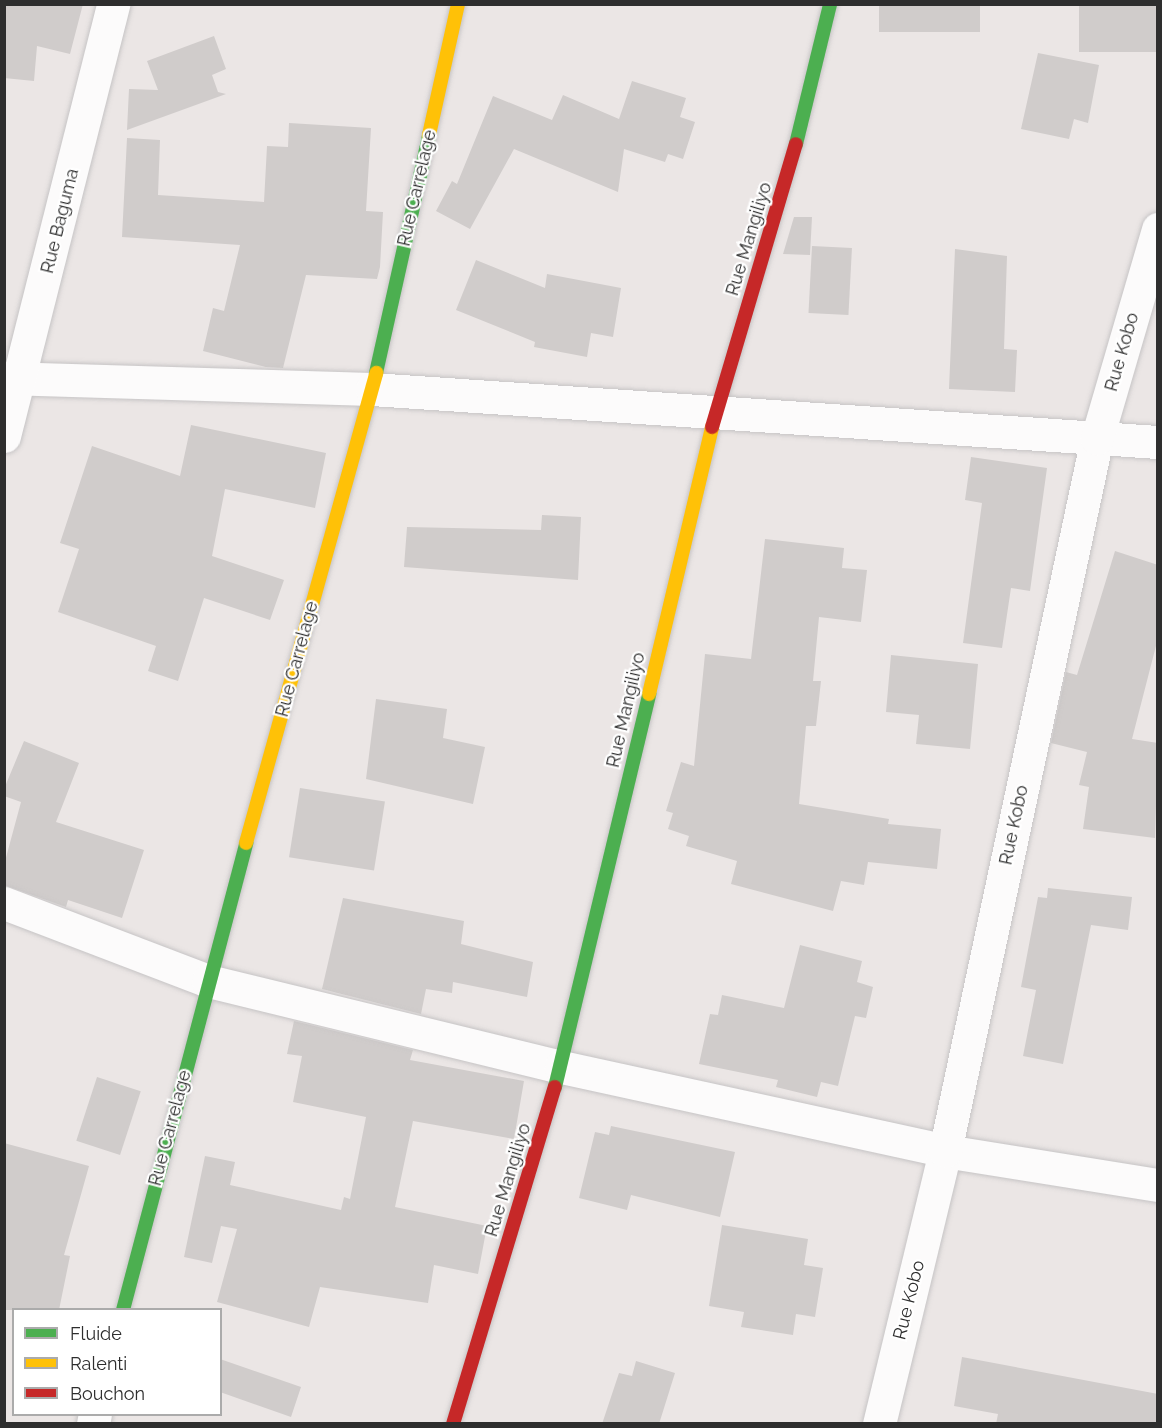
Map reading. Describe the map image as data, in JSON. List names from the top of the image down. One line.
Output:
{"streets":{"street":["Rue Carrelage","Rue Baguma","Rue Mangiliyo","Rue Kobo"]},"legend":["Fluide","Ralenti","Bouchon"]}
